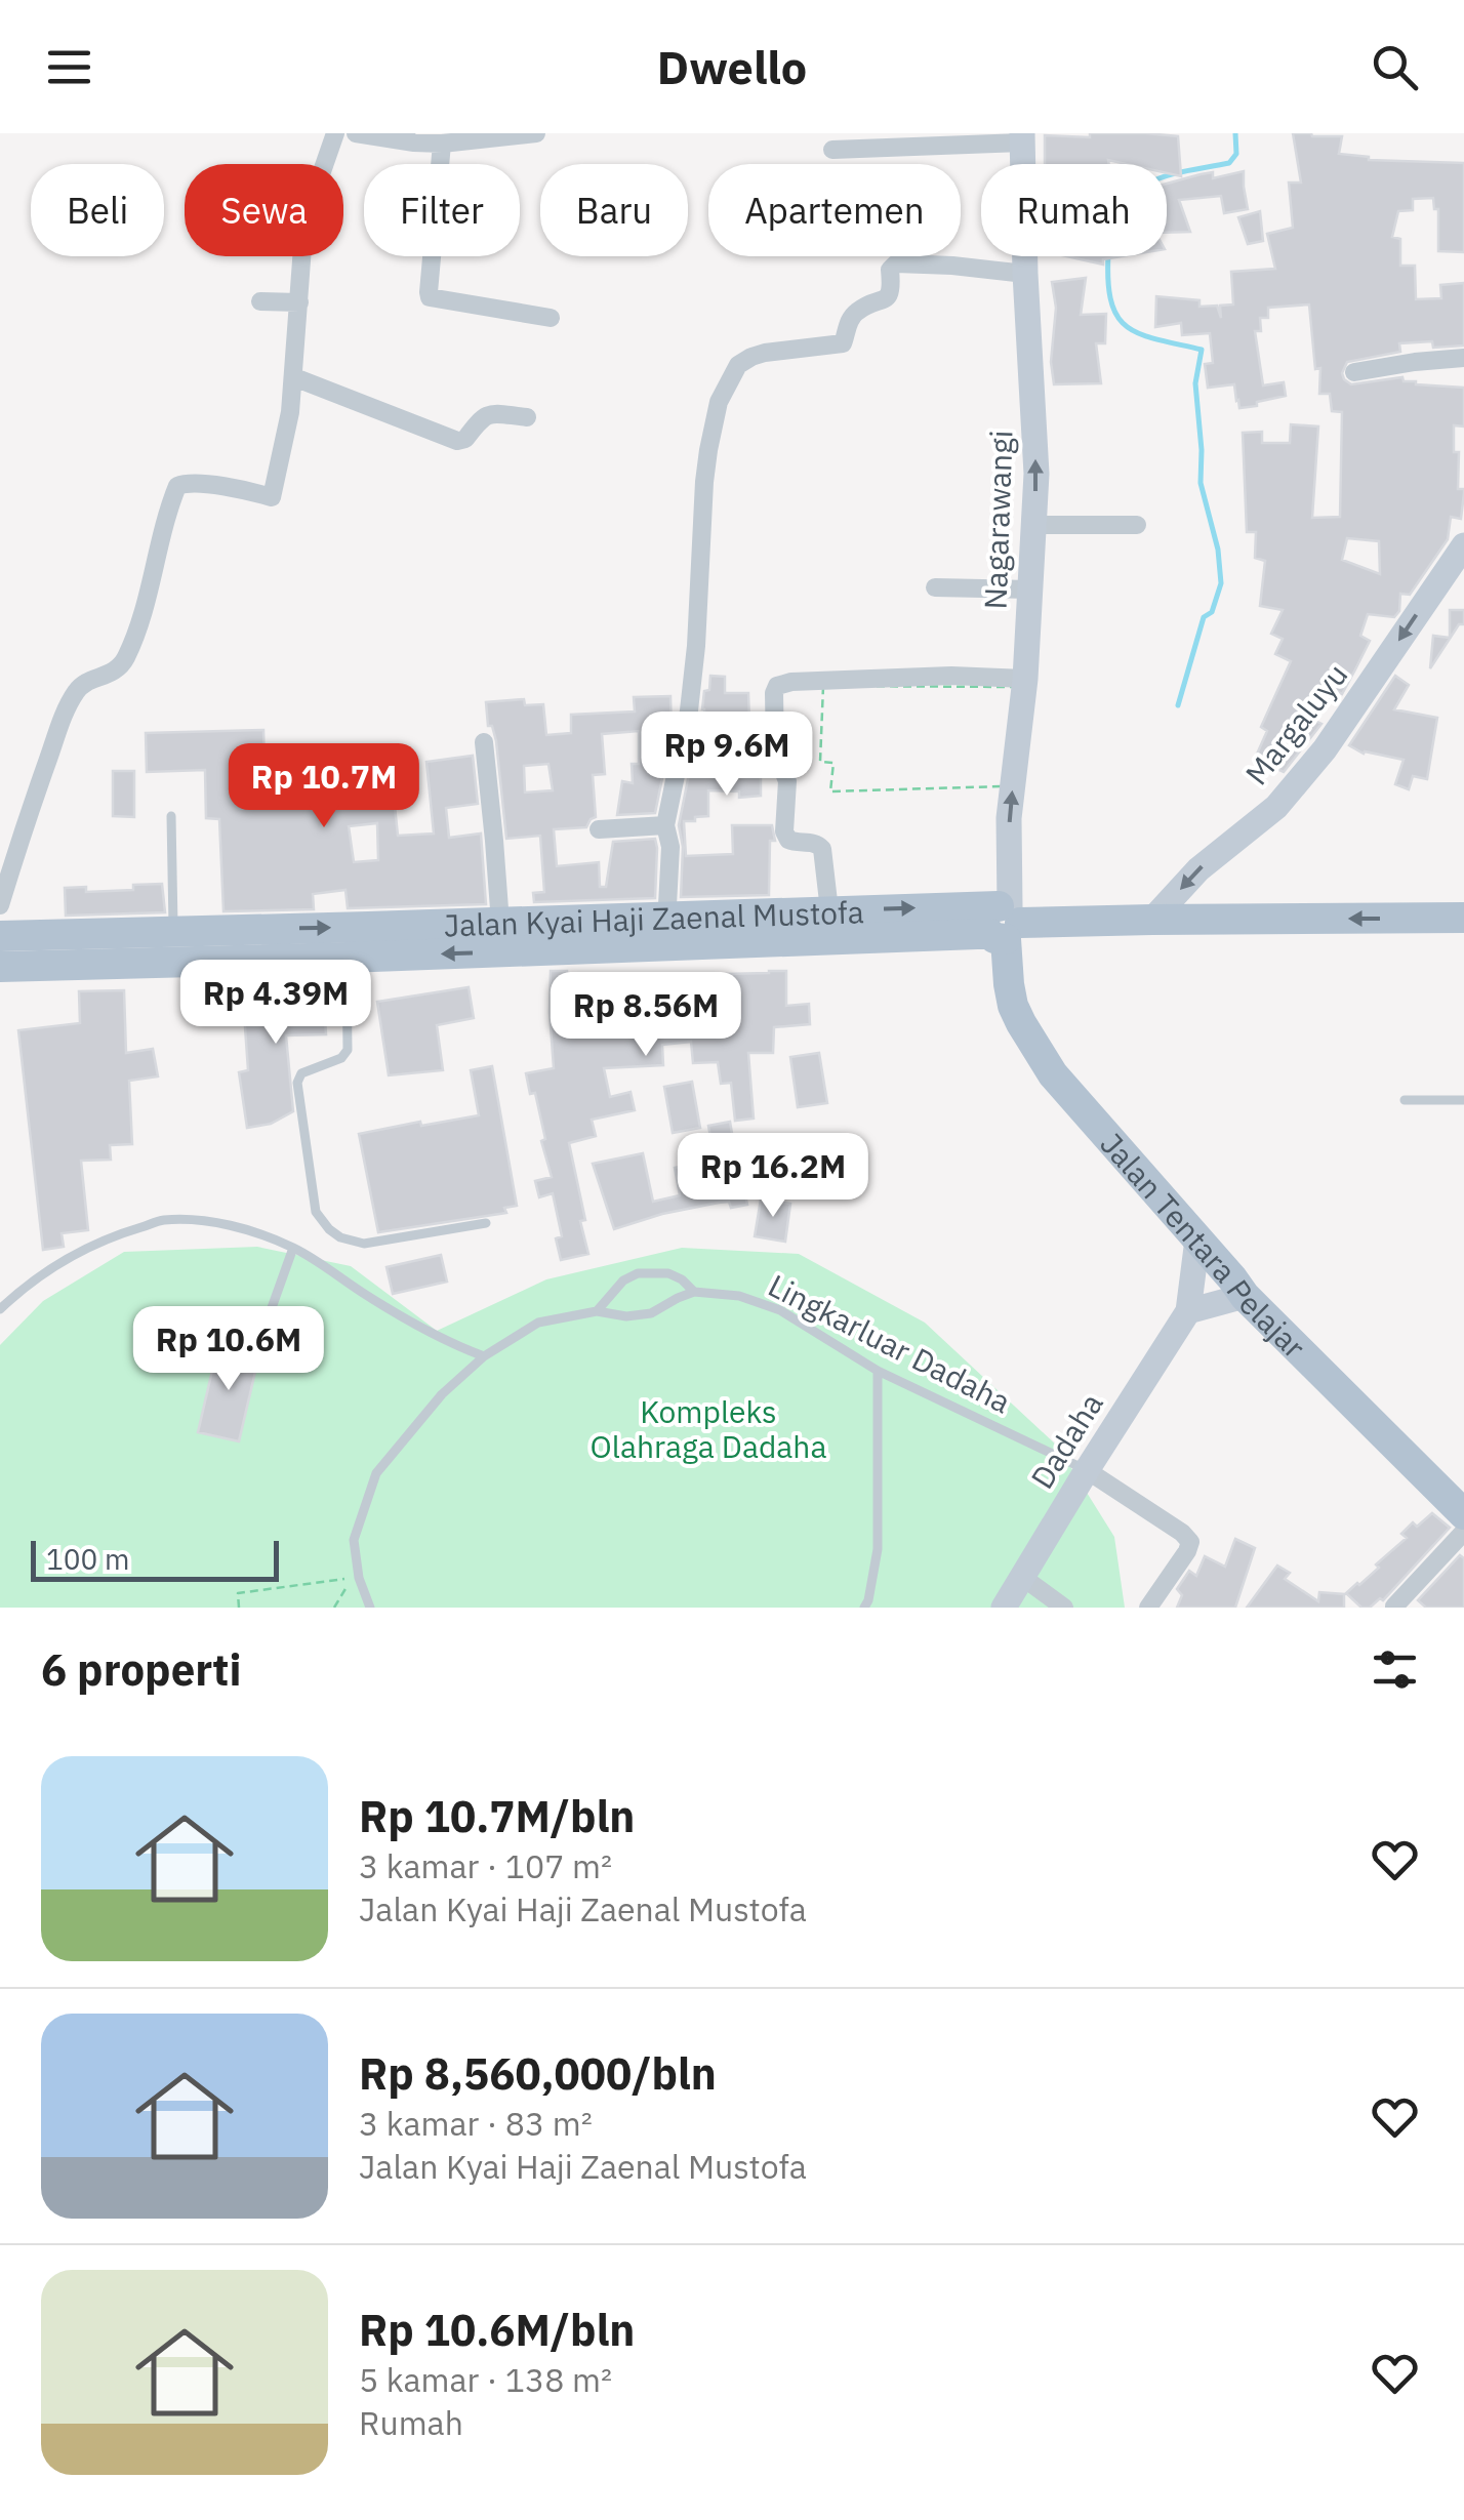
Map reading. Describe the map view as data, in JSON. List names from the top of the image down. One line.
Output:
{"streets":{"main road":["Jalan Kyai Haji Zaenal Mustofa","Jalan Tentara Pelajar"],"street":["Nagarawangi","Margaluyu","Dadaha"],"lane":["Lingkarluar Dadaha"]},"crossings":[["Nagarawangi","Jalan Kyai Haji Zaenal Mustofa"],["Nagarawangi","Jalan Tentara Pelajar"],["Margaluyu","Jalan Kyai Haji Zaenal Mustofa"],["Jalan Kyai Haji Zaenal Mustofa","Jalan Tentara Pelajar"],["Jalan Tentara Pelajar","Dadaha"],["Lingkarluar Dadaha","Dadaha"]],"one_way":["Nagarawangi","Margaluyu"],"parks":["Kompleks Olahraga Dadaha"],"scale_bar":"100 m","page":{"header":"Dwello","chip":["Beli","Sewa","Filter","Baru","Apartemen","Rumah"],"price":["Rp 9.6M","Rp 10.7M","Rp 4.39M","Rp 8.56M","Rp 16.2M","Rp 10.6M"],"scale":"100 m","heading":"6 properti","list":[{"name":"Rp 10.7M/bln","note":"3 kamar · 107 m² · Jalan Kyai Haji Zaenal Mustofa"},{"name":"Rp 8,560,000/bln","note":"3 kamar · 83 m² · Jalan Kyai Haji Zaenal Mustofa"},{"name":"Rp 10.6M/bln","note":"5 kamar · 138 m² · Rumah"}]}}
